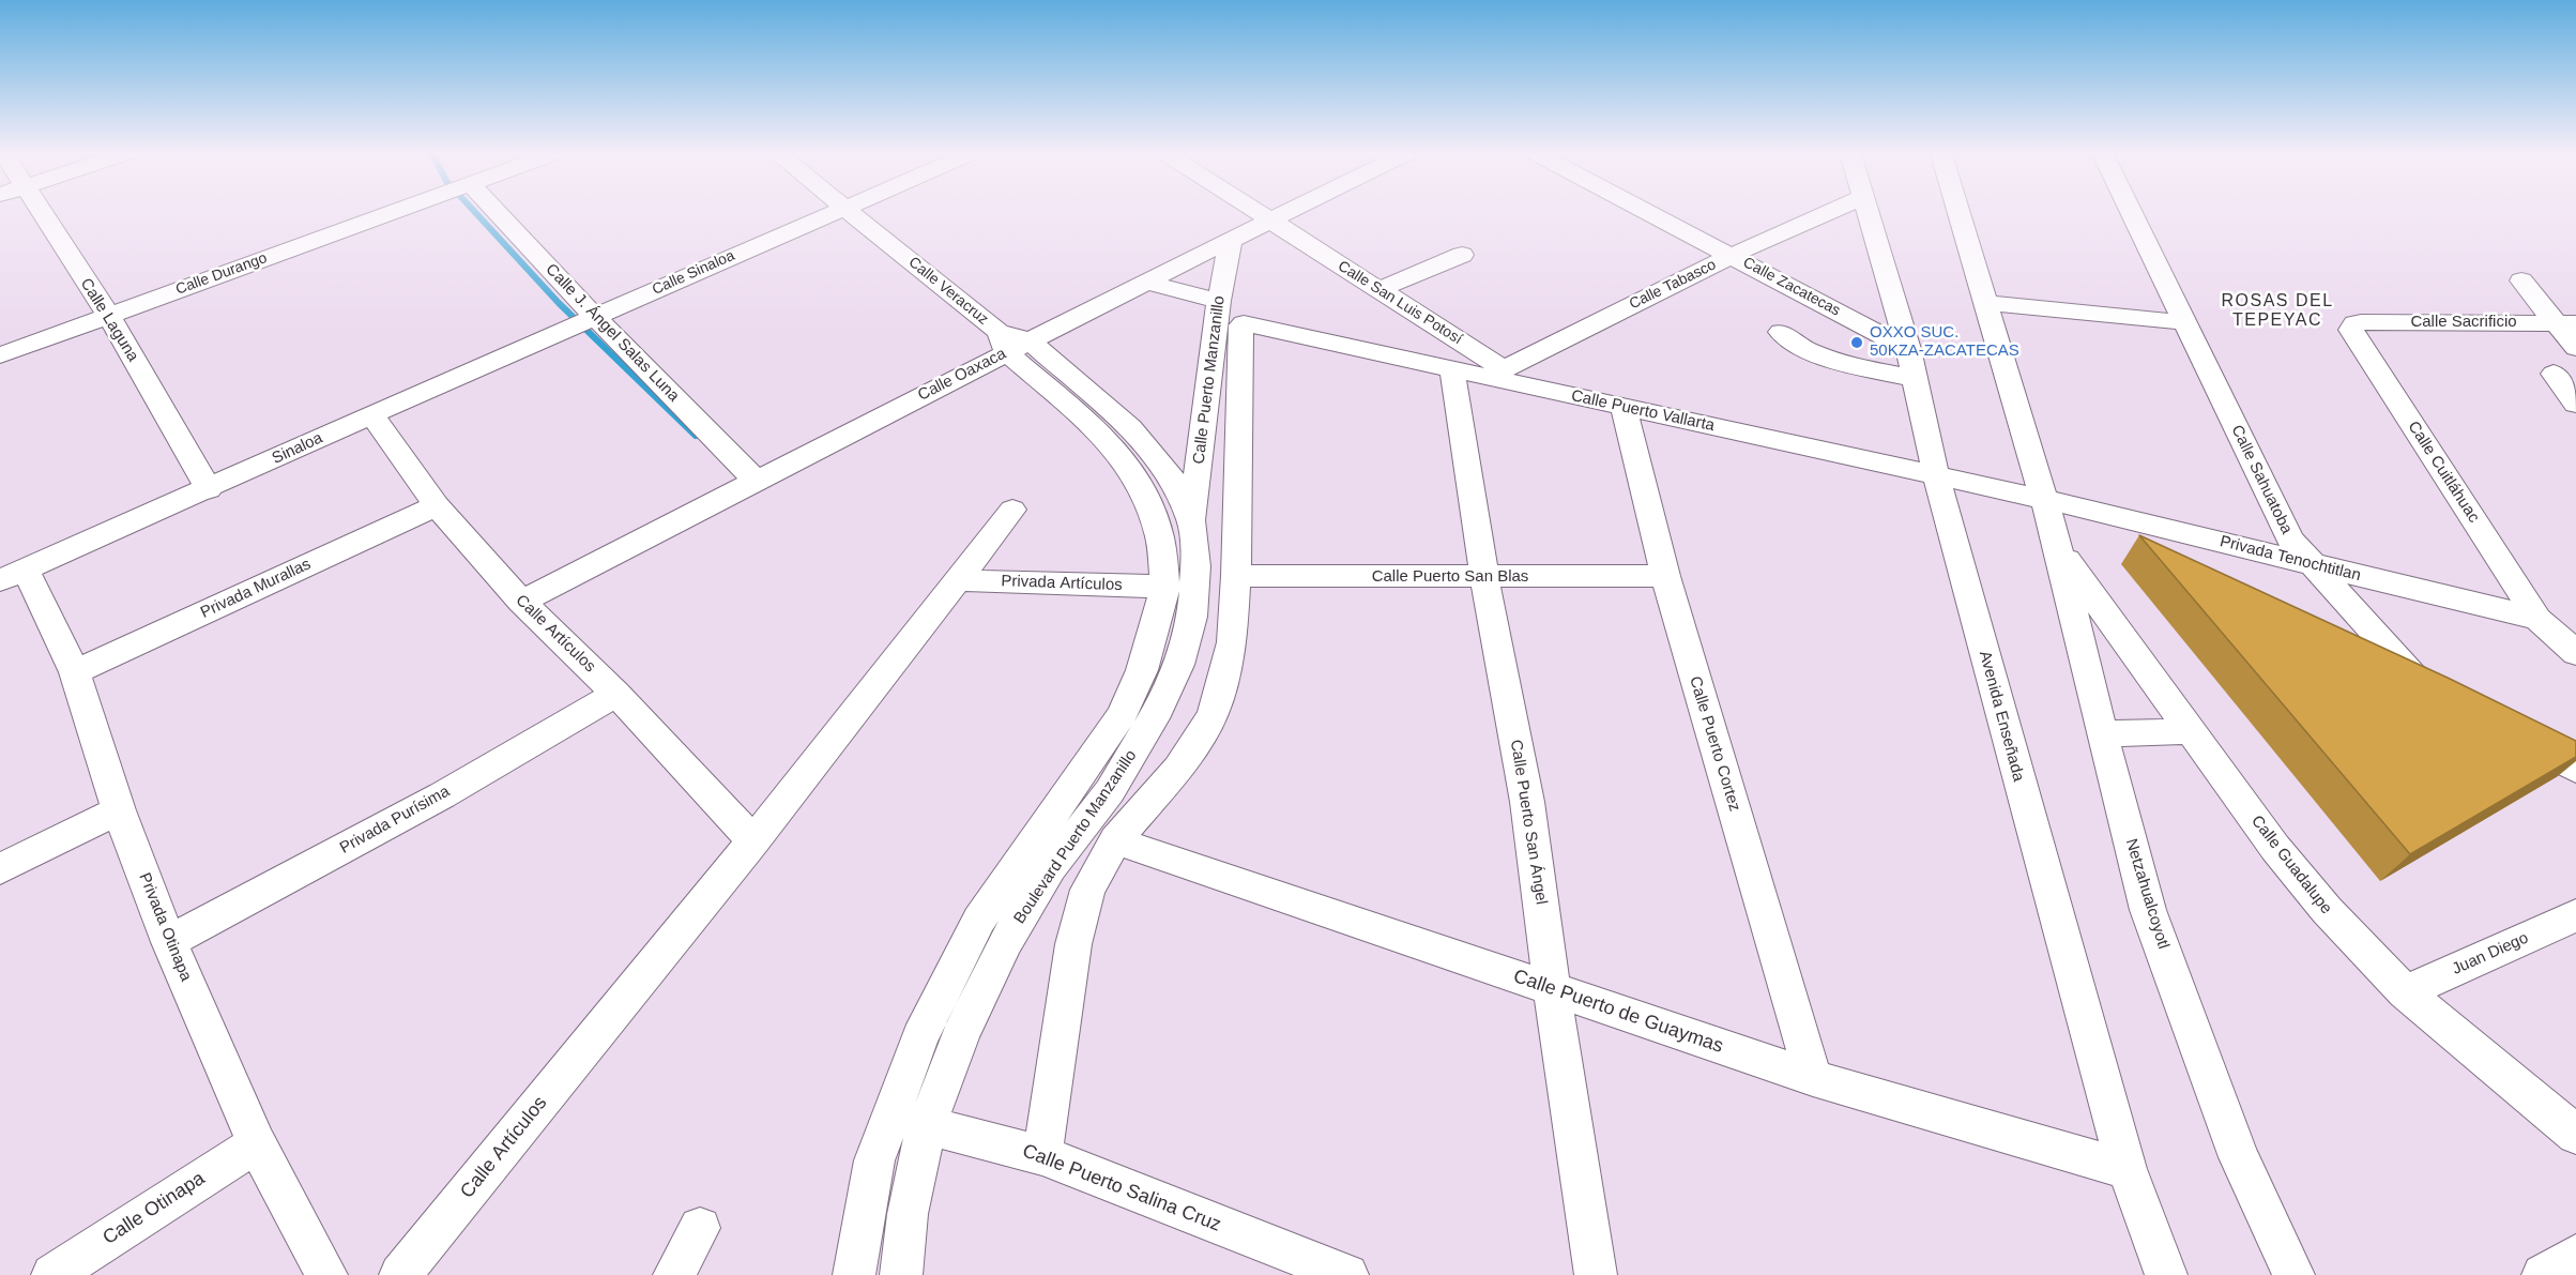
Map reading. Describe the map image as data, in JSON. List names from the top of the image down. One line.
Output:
{"streets":{"street":["Calle Sinaloa","Calle Durango","Calle Tabasco","Calle Zacatecas","Calle Veracruz","Calle San Luis Potosí","Calle Laguna","Calle Sacrificio","Calle J. Ángel Salas Luna","Calle Oaxaca","Calle Puerto Manzanillo","Calle Puerto Vallarta","Sinaloa","Calle Cuitláhuac","Calle Sahuatoba","Privada Tenochtitlan","Calle Puerto San Blas","Privada Artículos","Privada Murallas","Calle Artículos","Avenida Enseñada","Calle Puerto Cortez","Privada Purísima","Calle Puerto San Ángel","Boulevard Puerto Manzanillo","Calle Guadalupe","Netzahualcoyotl","Privada Otinapa","Juan Diego","Calle Puerto de Guaymas","Calle Puerto Salina Cruz","Calle Otinapa"]},"crossings":[["Calle Sinaloa","Calle J. Ángel Salas Luna"],["Calle Sinaloa","Sinaloa"],["Calle Durango","Calle Laguna"],["Calle Tabasco","Calle Zacatecas"],["Calle Tabasco","Calle San Luis Potosí"],["Calle Tabasco","Calle Puerto Vallarta"],["Calle Zacatecas","Avenida Enseñada"],["Calle Veracruz","Calle Oaxaca"],["Calle Veracruz","Boulevard Puerto Manzanillo"],["Calle San Luis Potosí","Calle Oaxaca"],["Calle San Luis Potosí","Calle Puerto Vallarta"],["Calle Laguna","Sinaloa"],["Calle Sacrificio","Calle Cuitláhuac"],["Calle J. Ángel Salas Luna","Calle Oaxaca"],["Calle J. Ángel Salas Luna","Sinaloa"],["Calle Oaxaca","Calle Puerto Manzanillo"],["Calle Oaxaca","Calle Artículos"],["Calle Oaxaca","Boulevard Puerto Manzanillo"],["Calle Puerto Manzanillo","Boulevard Puerto Manzanillo"],["Calle Puerto Vallarta","Privada Tenochtitlan"],["Calle Puerto Vallarta","Calle Puerto San Blas"],["Calle Puerto Vallarta","Avenida Enseñada"],["Calle Puerto Vallarta","Calle Puerto Cortez"],["Calle Puerto Vallarta","Calle Puerto San Ángel"],["Calle Puerto Vallarta","Netzahualcoyotl"],["Sinaloa","Calle Artículos"],["Sinaloa","Privada Otinapa"],["Calle Cuitláhuac","Privada Tenochtitlan"],["Calle Sahuatoba","Privada Tenochtitlan"],["Privada Tenochtitlan","Netzahualcoyotl"],["Calle Puerto San Blas","Calle Puerto Cortez"],["Calle Puerto San Blas","Calle Puerto San Ángel"],["Privada Artículos","Calle Artículos"],["Privada Artículos","Boulevard Puerto Manzanillo"],["Privada Murallas","Calle Artículos"],["Privada Murallas","Privada Otinapa"],["Calle Artículos","Privada Purísima"],["Avenida Enseñada","Calle Puerto de Guaymas"],["Calle Puerto Cortez","Calle Puerto de Guaymas"],["Privada Purísima","Privada Otinapa"],["Calle Puerto San Ángel","Calle Puerto de Guaymas"],["Boulevard Puerto Manzanillo","Calle Puerto Salina Cruz"],["Calle Guadalupe","Netzahualcoyotl"],["Calle Guadalupe","Juan Diego"],["Privada Otinapa","Calle Otinapa"]],"districts":["ROSAS DEL TEPEYAC"],"places":["OXXO SUC. 50KZA-ZACATECAS"]}
